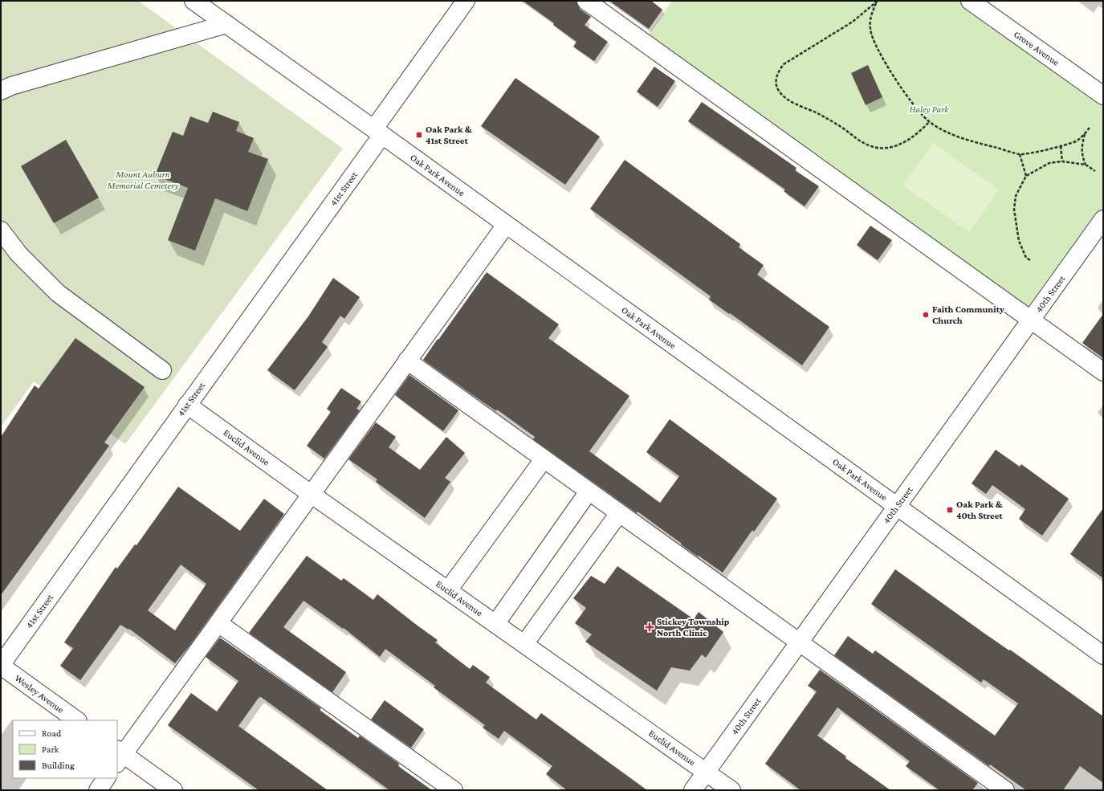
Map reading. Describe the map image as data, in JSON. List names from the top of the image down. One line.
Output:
{"streets":{"street":["Grove Avenue","Oak Park Avenue","41st Street","40th Street","Euclid Avenue","Wesley Avenue"]},"crossings":[["Oak Park Avenue","41st Street"],["Oak Park Avenue","40th Street"],["41st Street","Euclid Avenue"],["41st Street","Wesley Avenue"],["40th Street","Euclid Avenue"]],"parks":["Haley Park","Mount Auburn Memorial Cemetery"],"places":{"transit":["Oak Park & 41st Street","Oak Park & 40th Street"],"other":["Faith Community Church"],"health":["Stickey Township North Clinic"]},"legend":["Road","Park","Building"]}
